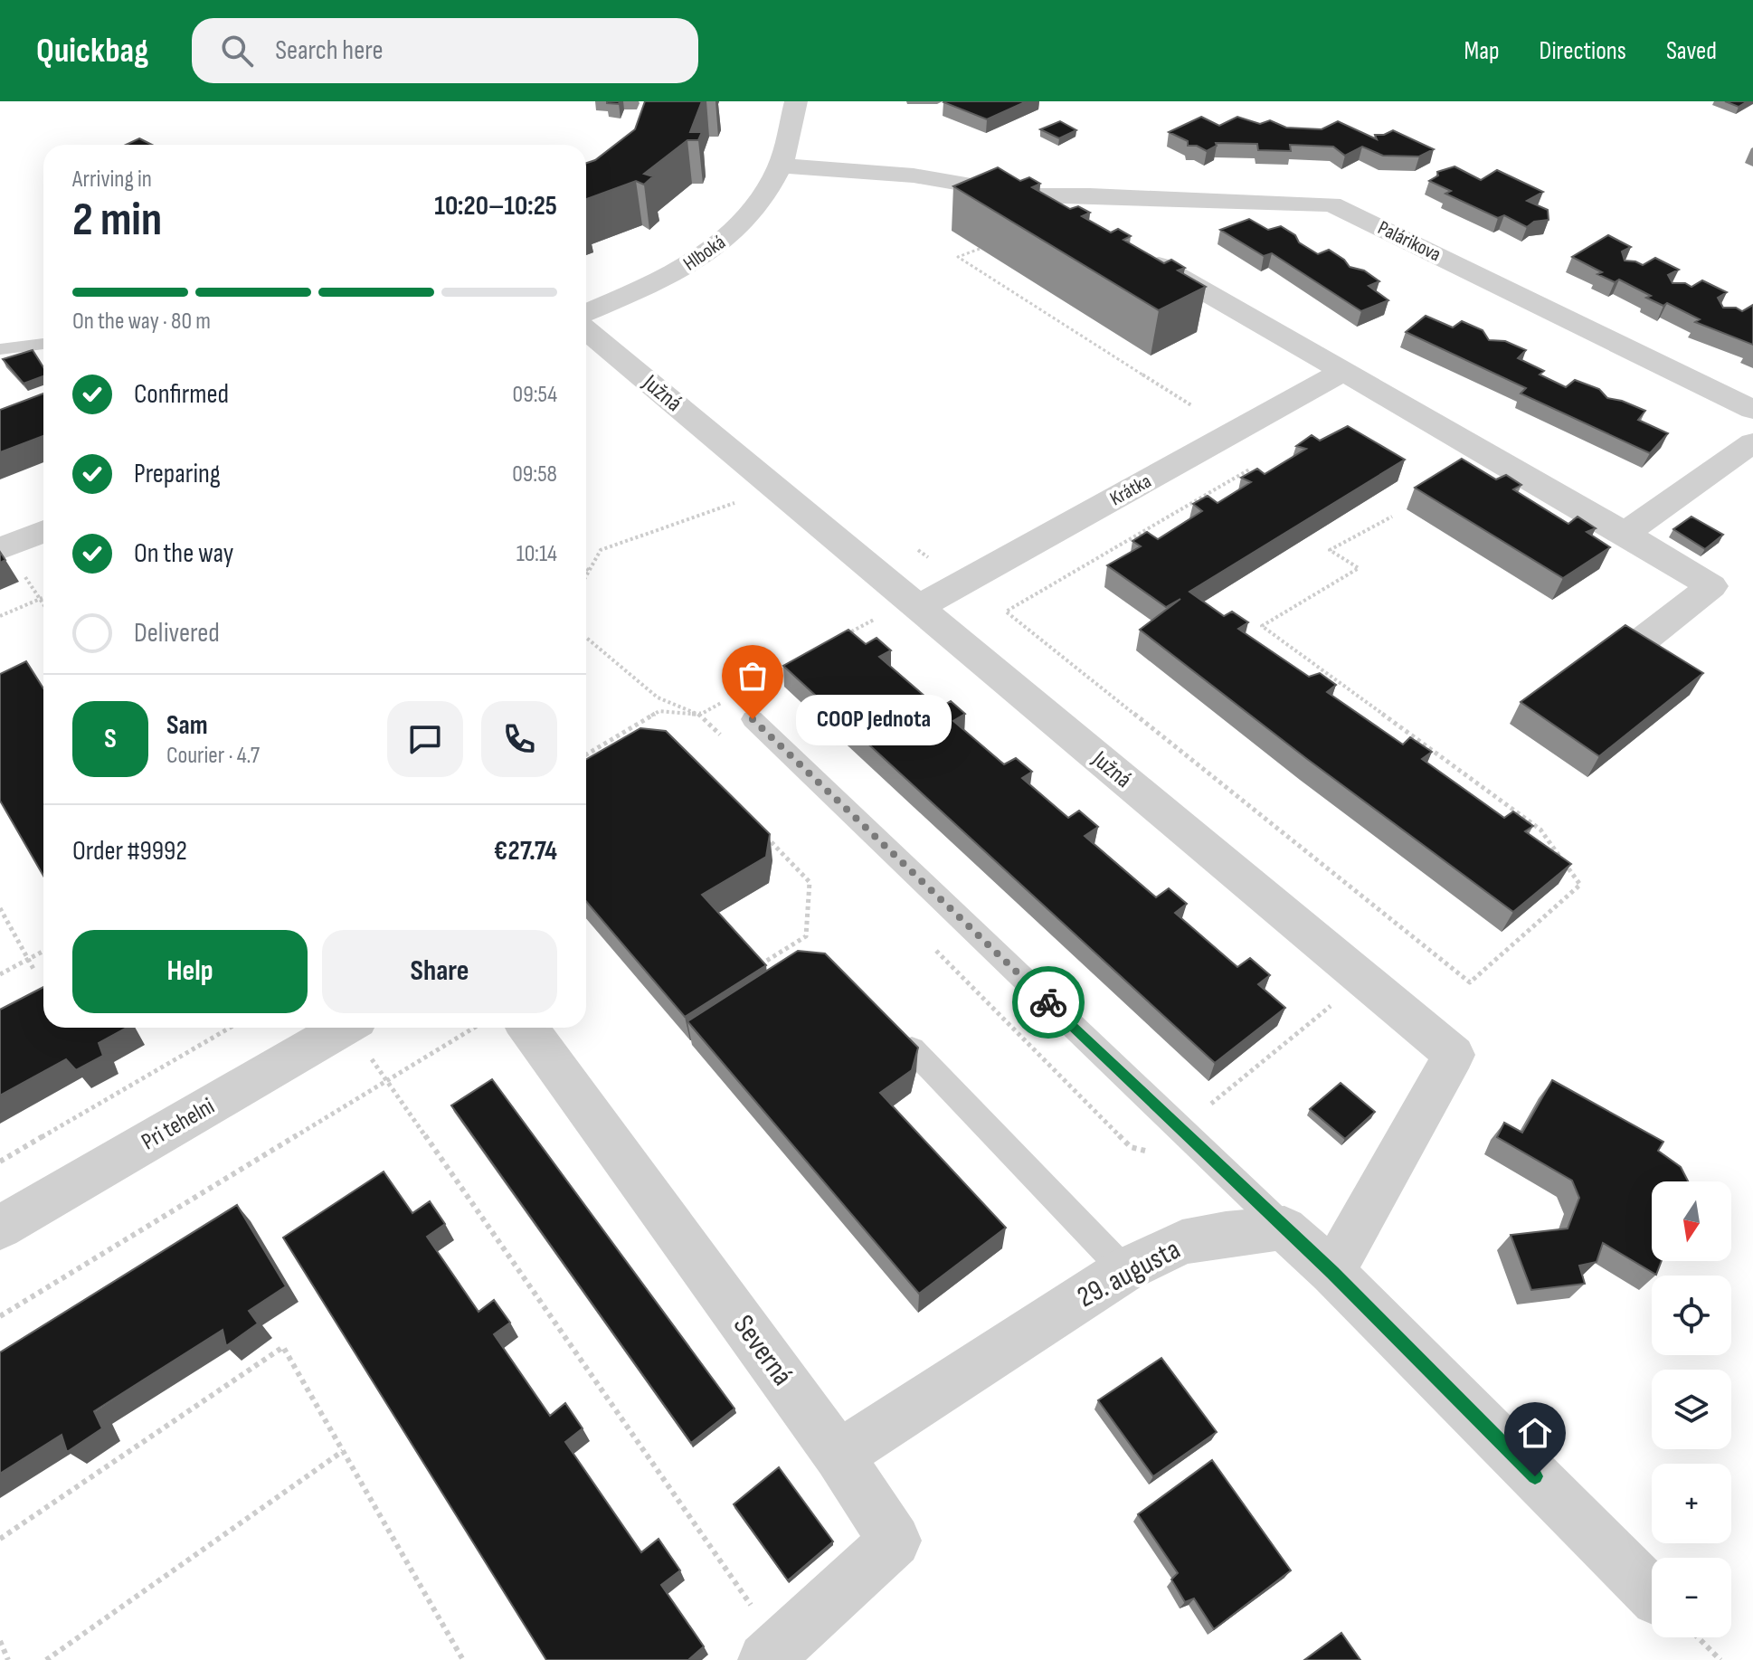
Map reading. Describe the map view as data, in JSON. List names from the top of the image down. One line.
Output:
{"streets":{"street":["Palárikova","Hlboká","Južná","Krátka","Pri tehelni","29. augusta","Severná"]},"crossings":[["Palárikova","Hlboká"],["Južná","Krátka"],["29. augusta","Severná"]],"places":["COOP Jednota"],"north":"bottom","page":{"header":"Quickbag","search":"Search here","nav":["Map","Directions","Saved"],"heading":["2 min","Arriving in","10:20–10:25"],"panel":["Sam","Courier · 4.7","Order #9992","€27.74"],"bar":"On the way · 80 m","list":[["Confirmed","09:54"],["Preparing","09:58"],["On the way","10:14"],"Delivered"],"bubble":"COOP Jednota","round":"S","buttons":["Help","Share"],"map_buttons":["+","−"]}}
